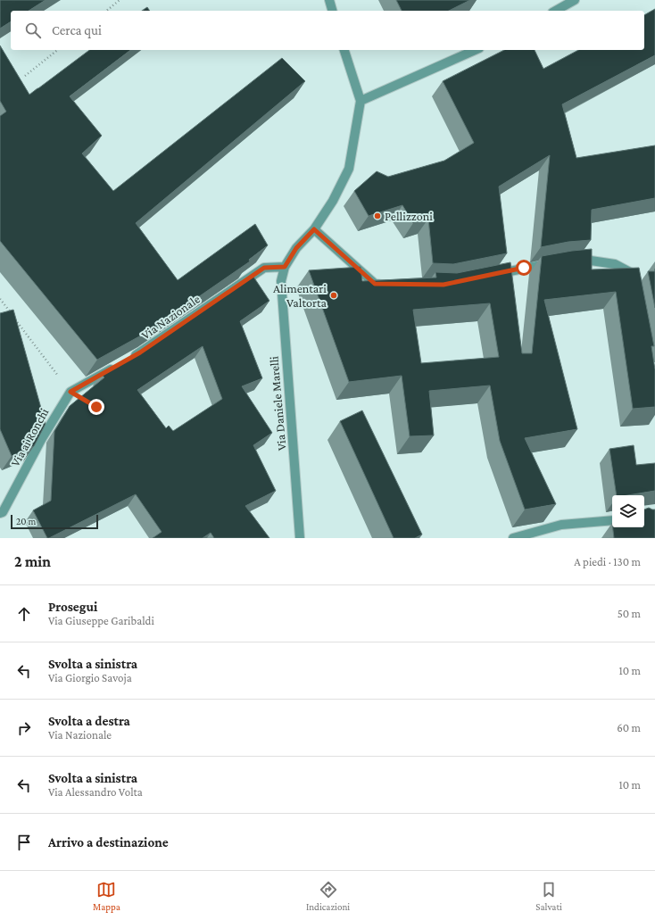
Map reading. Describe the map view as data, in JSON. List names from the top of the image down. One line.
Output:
{"streets":{"street":["Via Nazionale","Via Daniele Marelli","Via ai Ronchi"]},"crossings":[["Via Nazionale","Via Daniele Marelli"]],"places":["Pellizzoni","Alimentari Valtorta"],"scale_bar":"20 m","page":{"search":"Cerca qui","scale":"20 m","heading":["2 min","A piedi · 130 m"],"list":[["Prosegui","Via Giuseppe Garibaldi","50 m"],["Svolta a sinistra","Via Giorgio Savoja","10 m"],["Svolta a destra","Via Nazionale","60 m"],["Svolta a sinistra","Via Alessandro Volta","10 m"],"Arrivo a destinazione"],"nav":["Mappa","Indicazioni","Salvati"]}}
